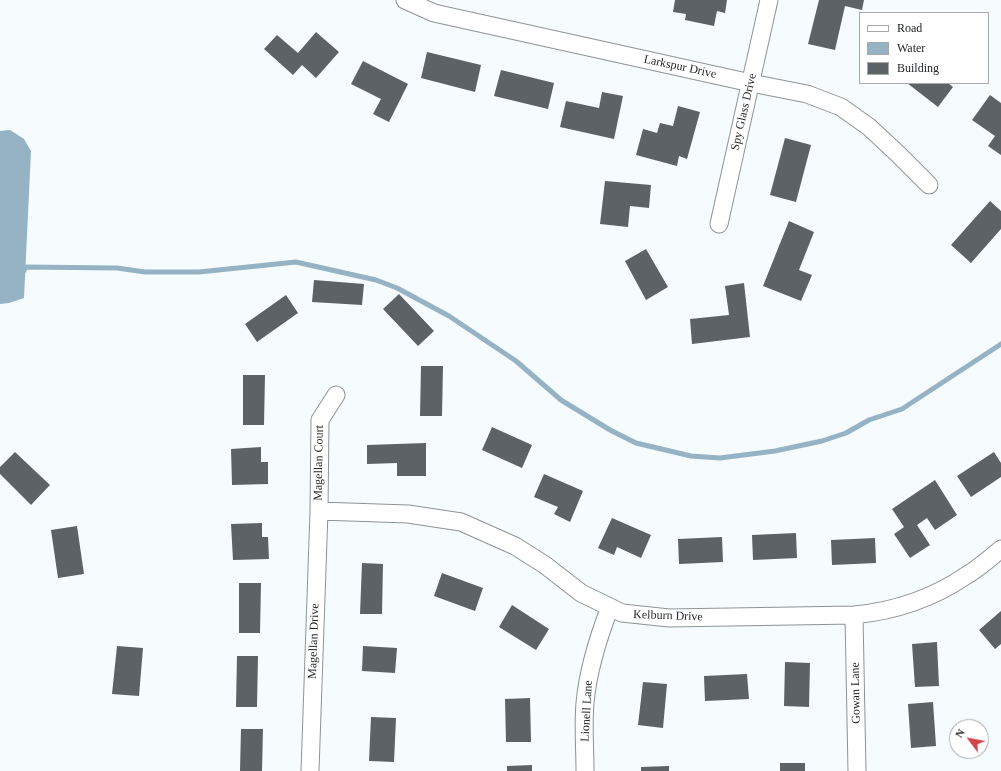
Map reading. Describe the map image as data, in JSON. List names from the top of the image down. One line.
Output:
{"streets":{"street":["Larkspur Drive","Spy Glass Drive","Magellan Court","Kelburn Drive","Magellan Drive","Gowan Lane","Lionell Lane"]},"crossings":[["Larkspur Drive","Spy Glass Drive"],["Magellan Court","Kelburn Drive"],["Magellan Court","Magellan Drive"],["Kelburn Drive","Magellan Drive"],["Kelburn Drive","Gowan Lane"],["Kelburn Drive","Lionell Lane"]],"legend":["Road","Water","Building"],"north":"top left"}
